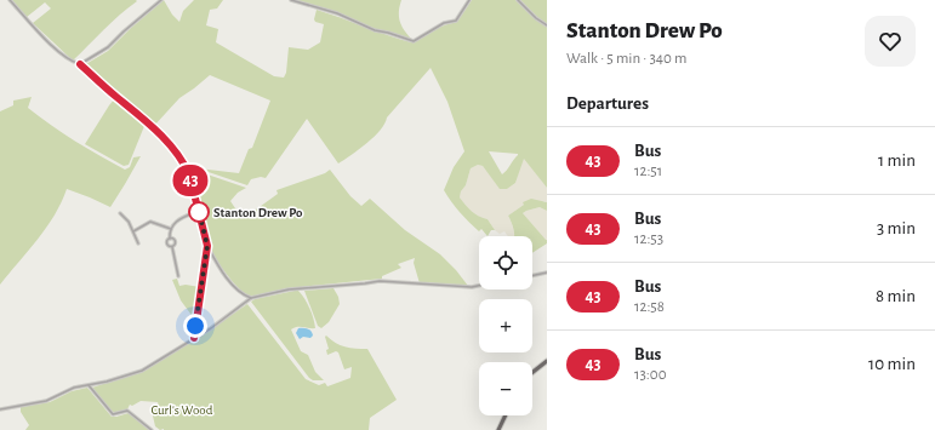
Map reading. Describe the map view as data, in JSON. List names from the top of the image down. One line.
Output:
{"parks":["Curl's Wood"],"places":["Stanton Drew Po"],"lines":["bus line 43"],"page":{"on_map":"43","heading":[["Stanton Drew Po","Walk · 5 min · 340 m"],"Departures"],"list":[{"mark":"43","name":"Bus","note":"12:51","value":"1 min"},{"mark":"43","name":"Bus","note":"12:53","value":"3 min"},{"mark":"43","name":"Bus","note":"12:58","value":"8 min"},{"mark":"43","name":"Bus","note":"13:00","value":"10 min"}],"map_buttons":["+","−"]}}
